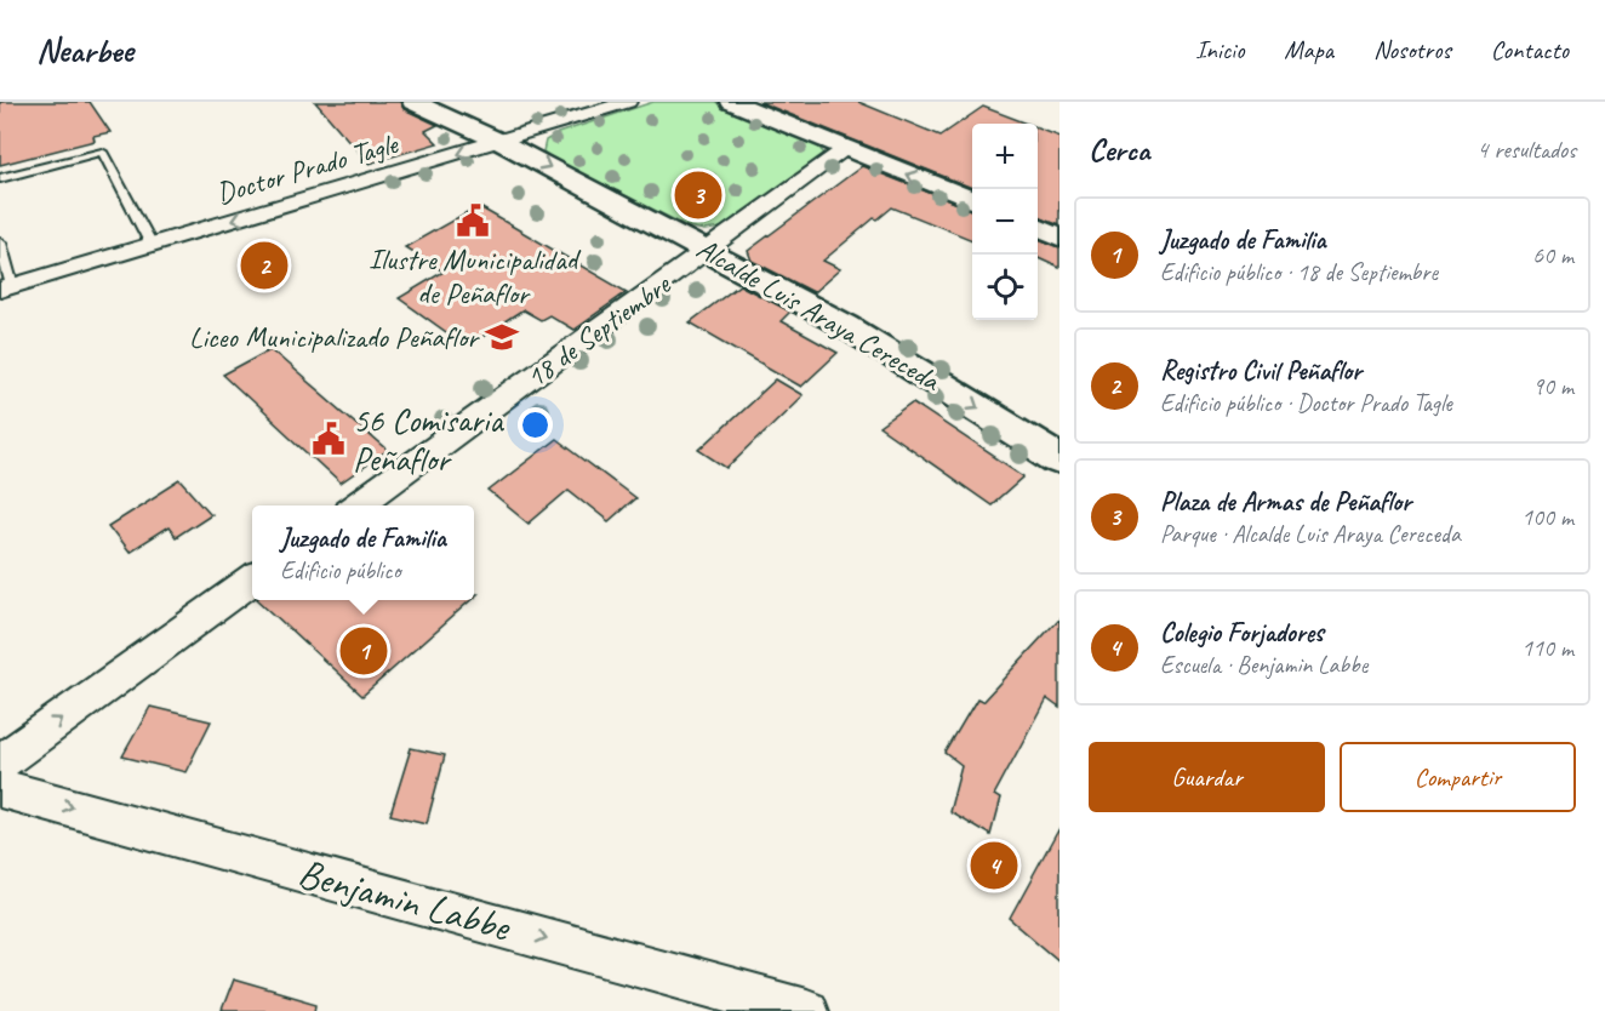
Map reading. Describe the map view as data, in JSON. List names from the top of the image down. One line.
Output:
{"streets":{"main road":["Alcalde Luis Araya Cereceda"],"street":["Doctor Prado Tagle","18 de Septiembre","Benjamin Labbe"]},"crossings":[["Doctor Prado Tagle","Alcalde Luis Araya Cereceda"],["Alcalde Luis Araya Cereceda","18 de Septiembre"]],"one_way":["Doctor Prado Tagle","Benjamin Labbe"],"places":{"public building":["Ilustre Municipalidad de Peñaflor","56 Comisaria Peñaflor"],"school or university":["Liceo Municipalizado Peñaflor"]},"page":{"header":"Nearbee","nav":["Inicio","Mapa","Nosotros","Contacto"],"heading":["Cerca","4 resultados"],"map_buttons":["+","−"],"pins":["3","2","1","4"],"list":[{"mark":"1","name":"Juzgado de Familia","note":"Edificio público · 18 de Septiembre","value":"60 m"},{"mark":"2","name":"Registro Civil Peñaflor","note":"Edificio público · Doctor Prado Tagle","value":"90 m"},{"mark":"3","name":"Plaza de Armas de Peñaflor","note":"Parque · Alcalde Luis Araya Cereceda","value":"100 m"},{"mark":"4","name":"Colegio Forjadores","note":"Escuela · Benjamin Labbe","value":"110 m"}],"popup":["Juzgado de Familia","Edificio público"],"buttons":["Guardar","Compartir"]}}
